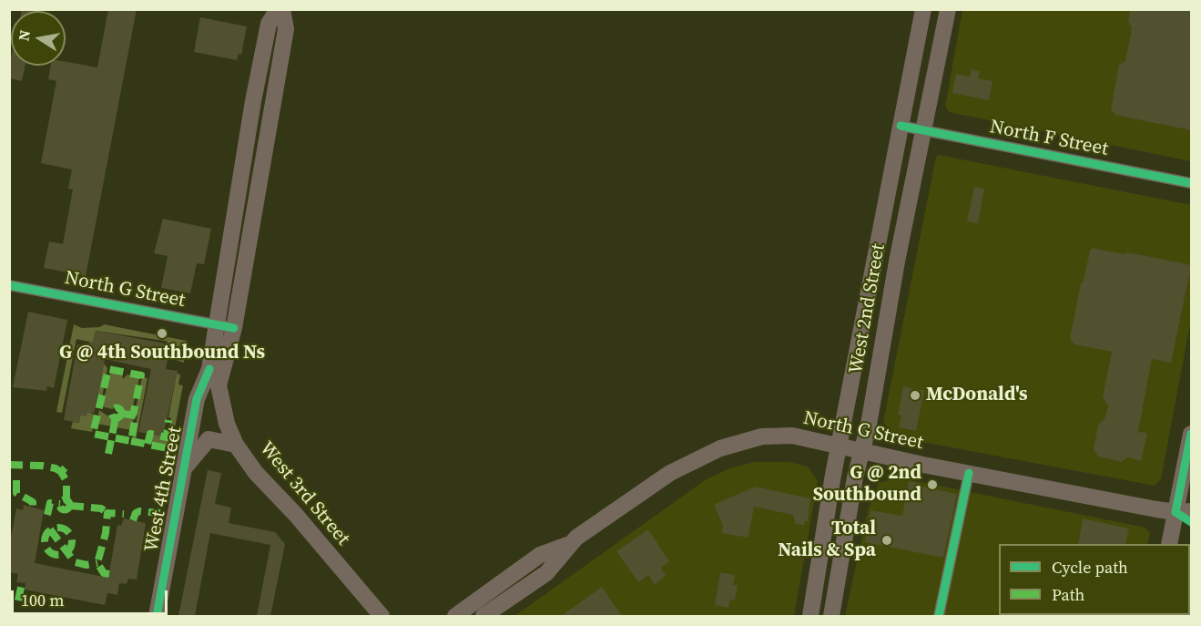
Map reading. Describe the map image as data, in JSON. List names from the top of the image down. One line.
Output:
{"streets":{"main road":["North G Street","West 2nd Street","West 4th Street","West 3rd Street"],"street":["North F Street"]},"crossings":[["North F Street","West 2nd Street"],["North G Street","West 2nd Street"],["North G Street","West 3rd Street"],["West 4th Street","West 3rd Street"]],"places":["G @ 4th Southbound Ns","McDonald's","G @ 2nd Southbound","Total Nails & Spa"],"legend":["Cycle path","Path"],"scale_bar":"100 m","north":"left"}
